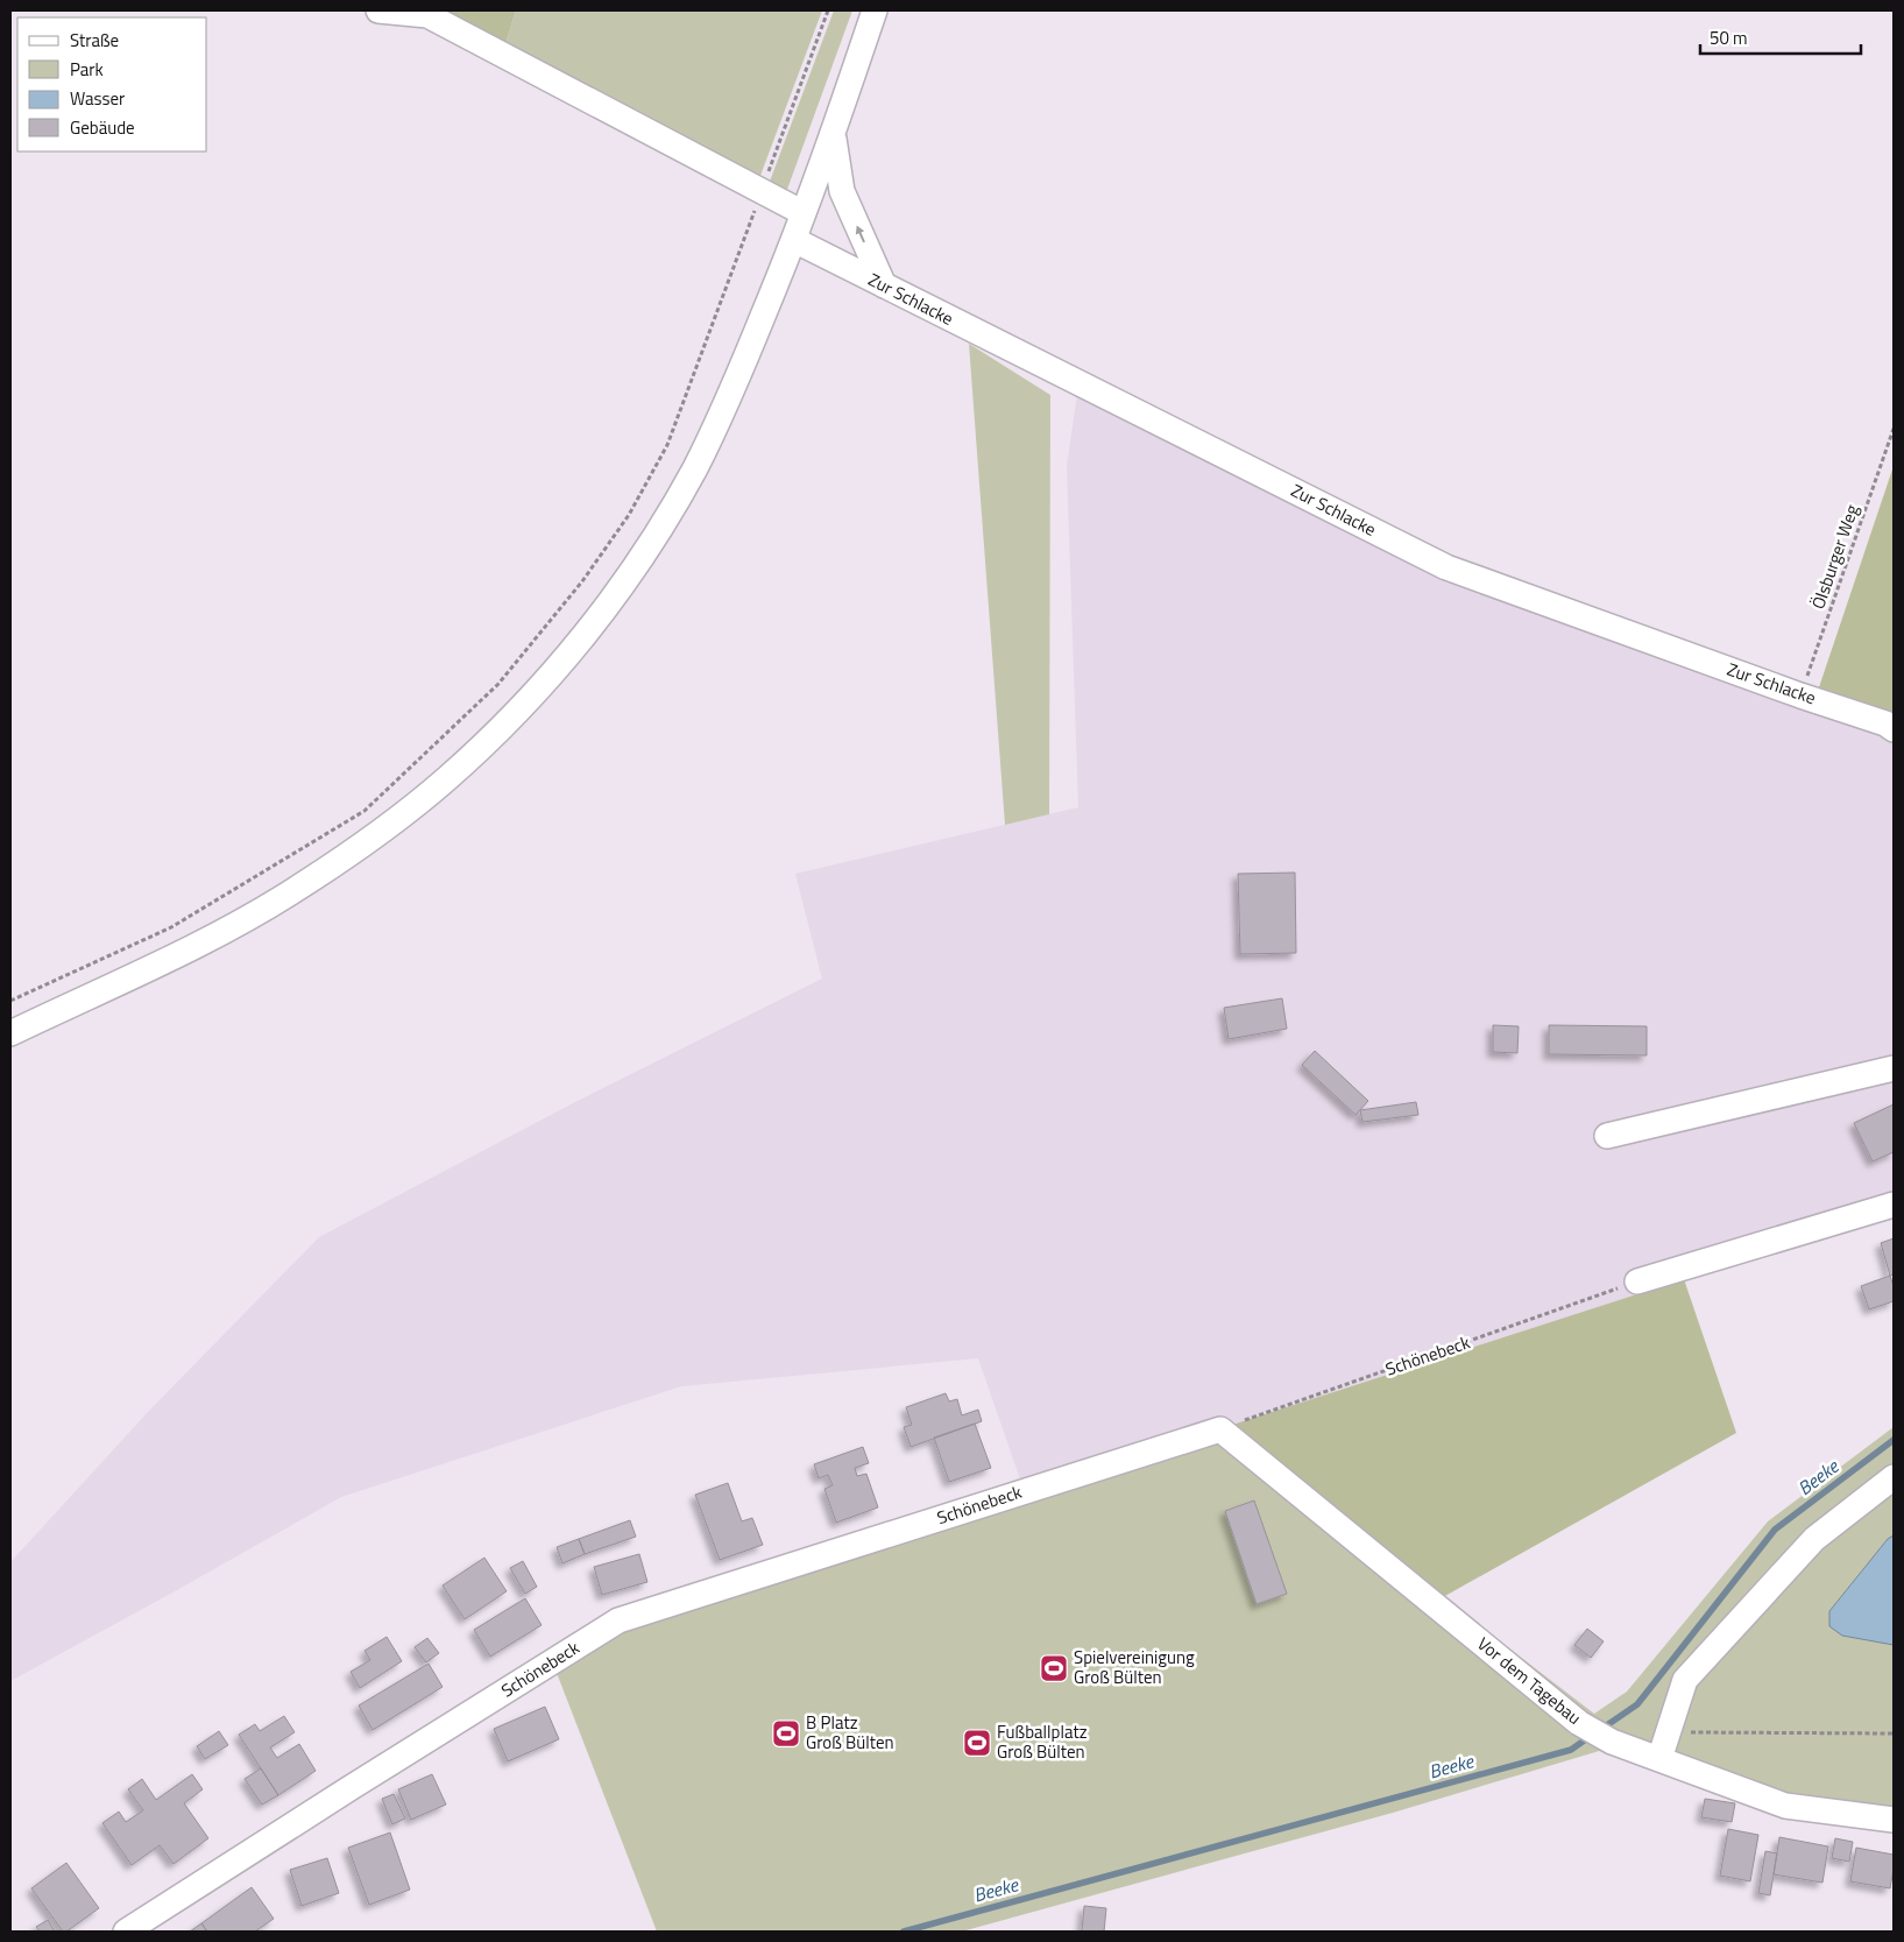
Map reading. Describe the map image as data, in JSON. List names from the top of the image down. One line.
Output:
{"streets":{"street":["Zur Schlacke","Schönebeck","Vor dem Tagebau"],"path":["Ölsburger Weg"]},"crossings":[["Zur Schlacke","Ölsburger Weg"],["Schönebeck","Vor dem Tagebau"]],"water":["Beeke"],"places":{"sports":["Spielvereinigung Groß Bülten","B Platz Groß Bülten","Fußballplatz Groß Bülten"]},"legend":["Straße","Park","Wasser","Gebäude"],"scale_bar":"50 m"}
